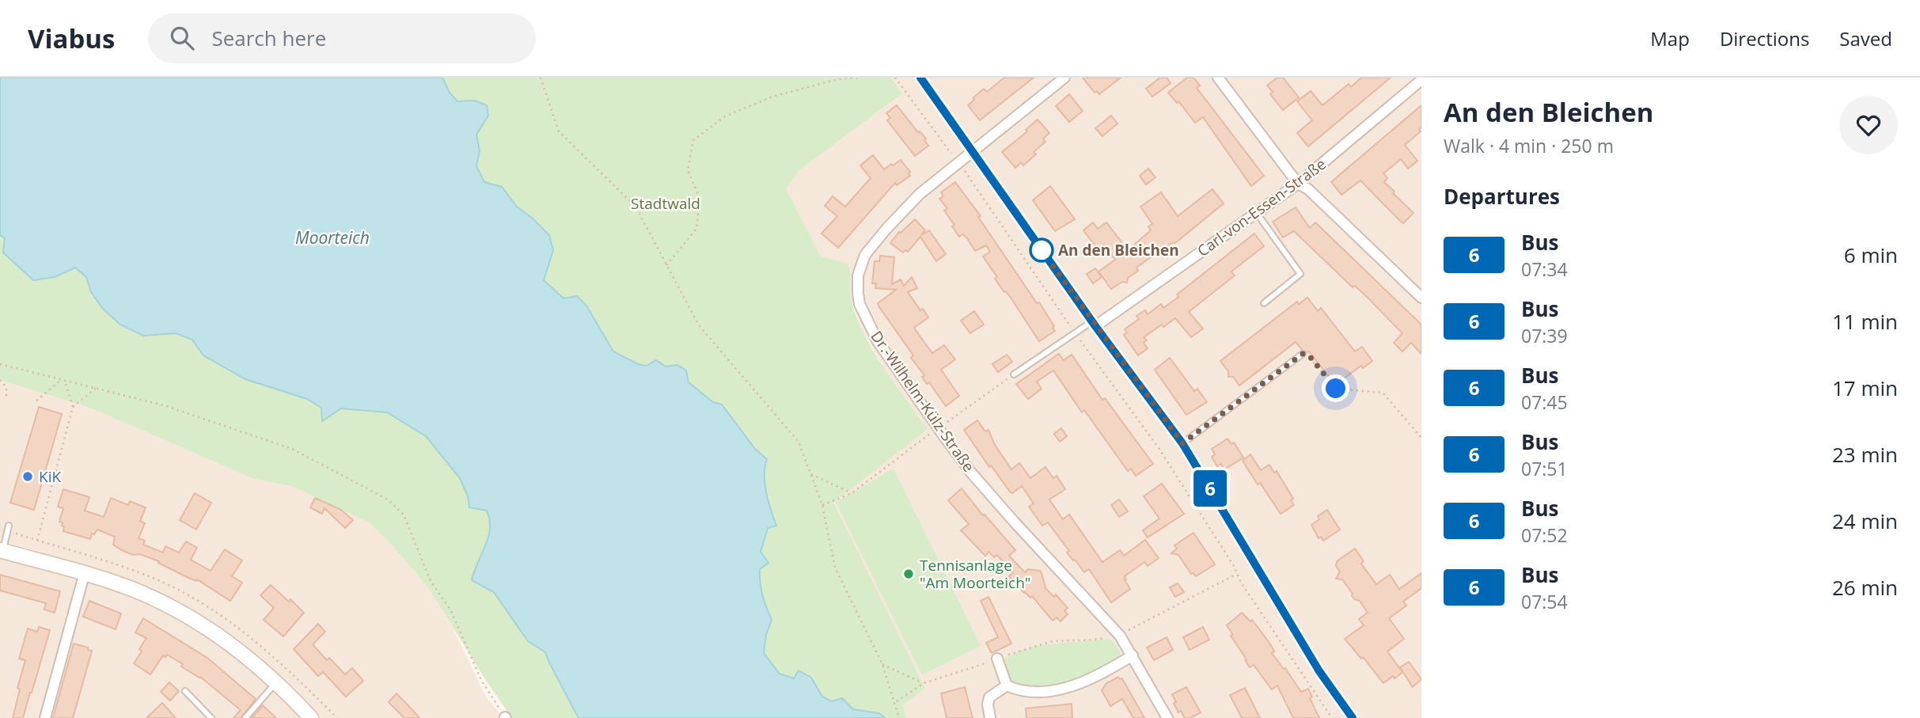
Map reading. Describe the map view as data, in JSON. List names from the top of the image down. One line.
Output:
{"streets":{"street":["Carl-von-Essen-Straße","Dr.-Wilhelm-Külz-Straße"]},"water":["Moorteich"],"parks":["Stadtwald"],"places":["An den Bleichen","KiK","Tennisanlage \"Am Moorteich\""],"lines":["bus line 6"],"page":{"header":"Viabus","search":"Search here","nav":["Map","Directions","Saved"],"on_map":"6","heading":[["An den Bleichen","Walk · 4 min · 250 m"],"Departures"],"list":[{"mark":"6","name":"Bus","note":"07:34","value":"6 min"},{"mark":"6","name":"Bus","note":"07:39","value":"11 min"},{"mark":"6","name":"Bus","note":"07:45","value":"17 min"},{"mark":"6","name":"Bus","note":"07:51","value":"23 min"},{"mark":"6","name":"Bus","note":"07:52","value":"24 min"},{"mark":"6","name":"Bus","note":"07:54","value":"26 min"}]}}
